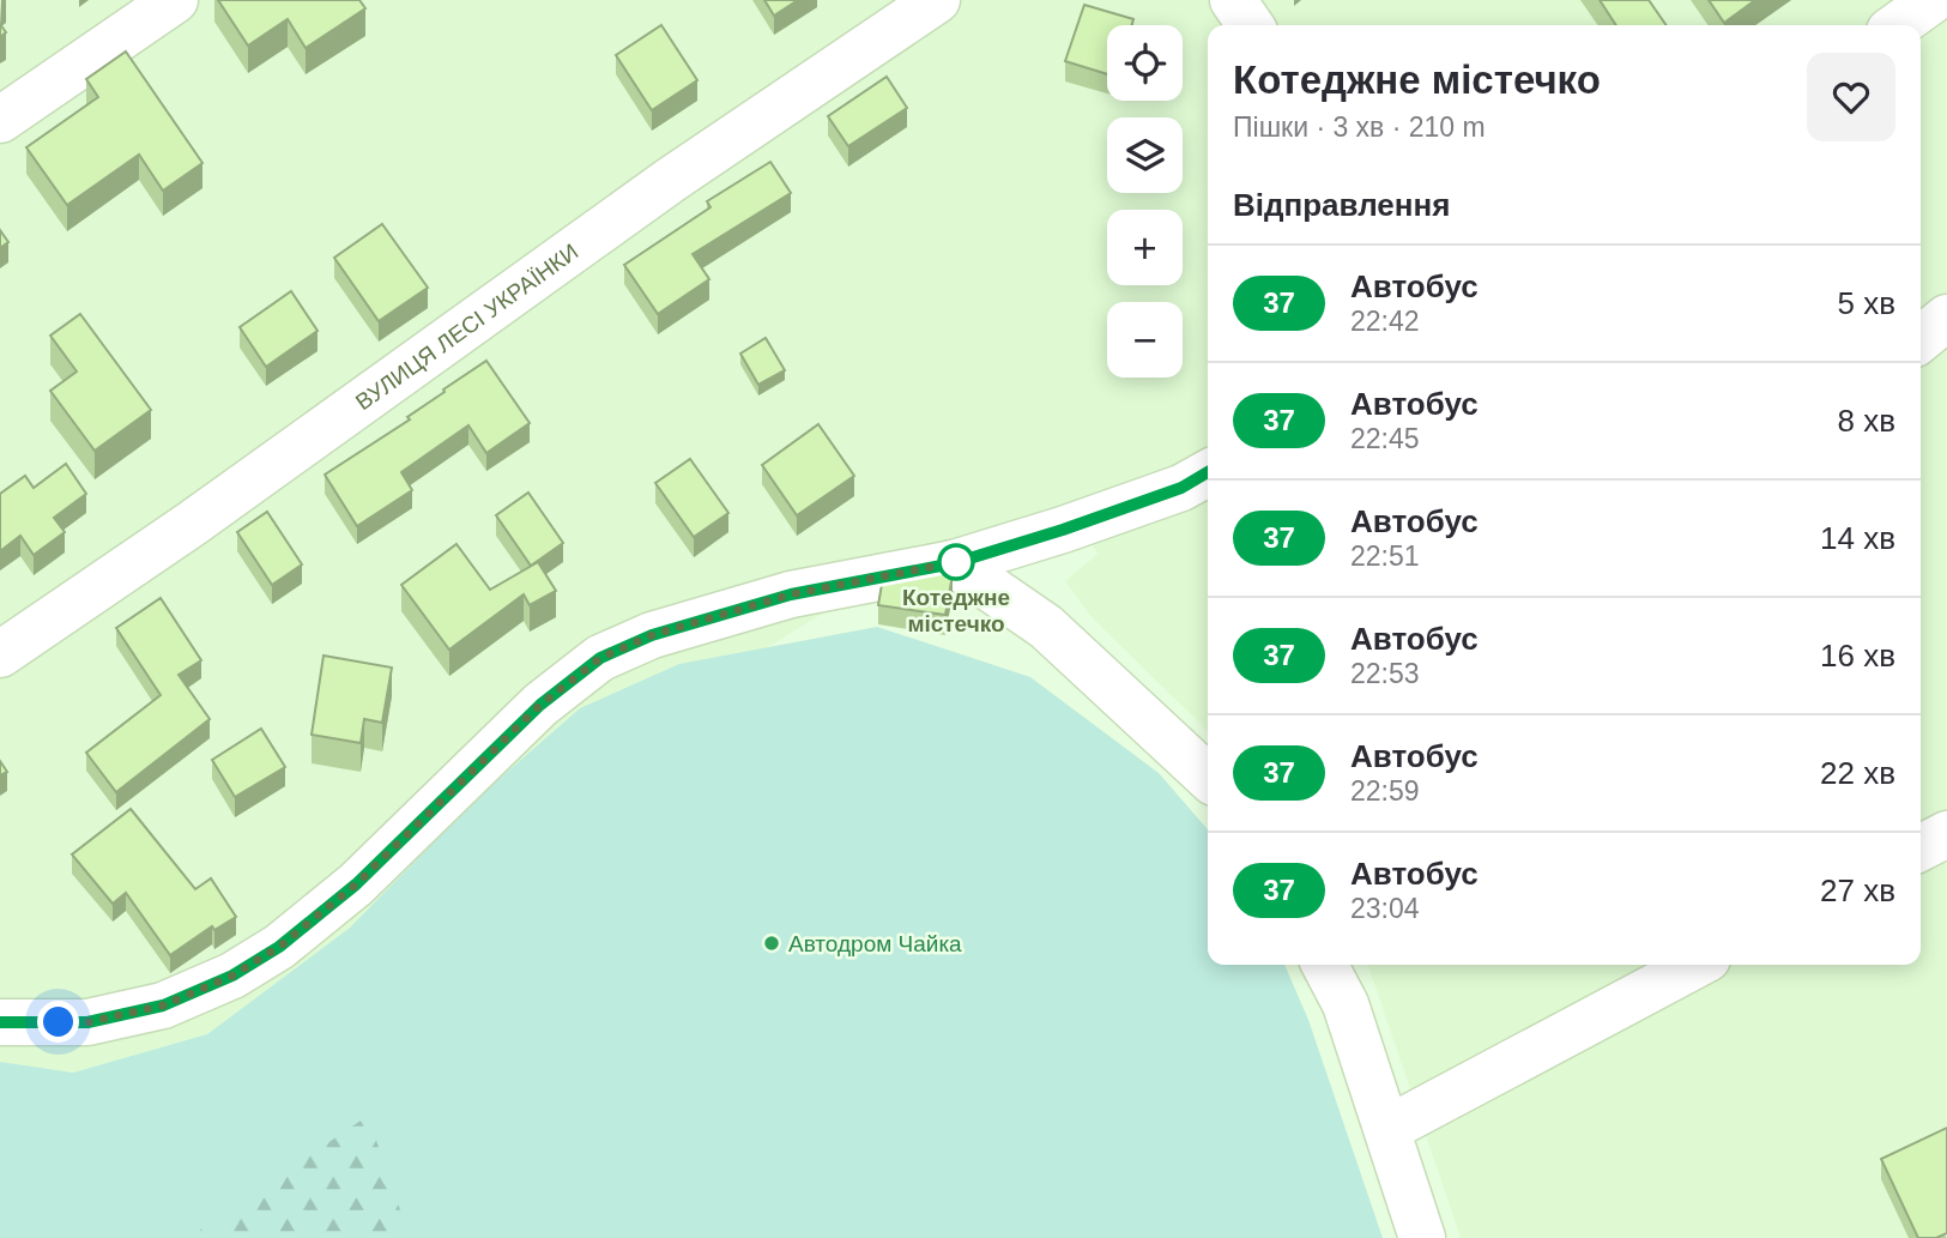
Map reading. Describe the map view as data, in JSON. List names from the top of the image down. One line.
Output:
{"streets":{"street":["ВУЛИЦЯ ЛЕСІ УКРАЇНКИ"]},"places":["Котеджне містечко","Автодром Чайка"],"lines":["bus line 37"],"page":{"map_buttons":["+","−"],"heading":[["Котеджне містечко","Пішки · 3 хв · 210 m"],"Відправлення"],"list":[{"mark":"37","name":"Автобус","note":"22:42","value":"5 хв"},{"mark":"37","name":"Автобус","note":"22:45","value":"8 хв"},{"mark":"37","name":"Автобус","note":"22:51","value":"14 хв"},{"mark":"37","name":"Автобус","note":"22:53","value":"16 хв"},{"mark":"37","name":"Автобус","note":"22:59","value":"22 хв"},{"mark":"37","name":"Автобус","note":"23:04","value":"27 хв"}]}}
